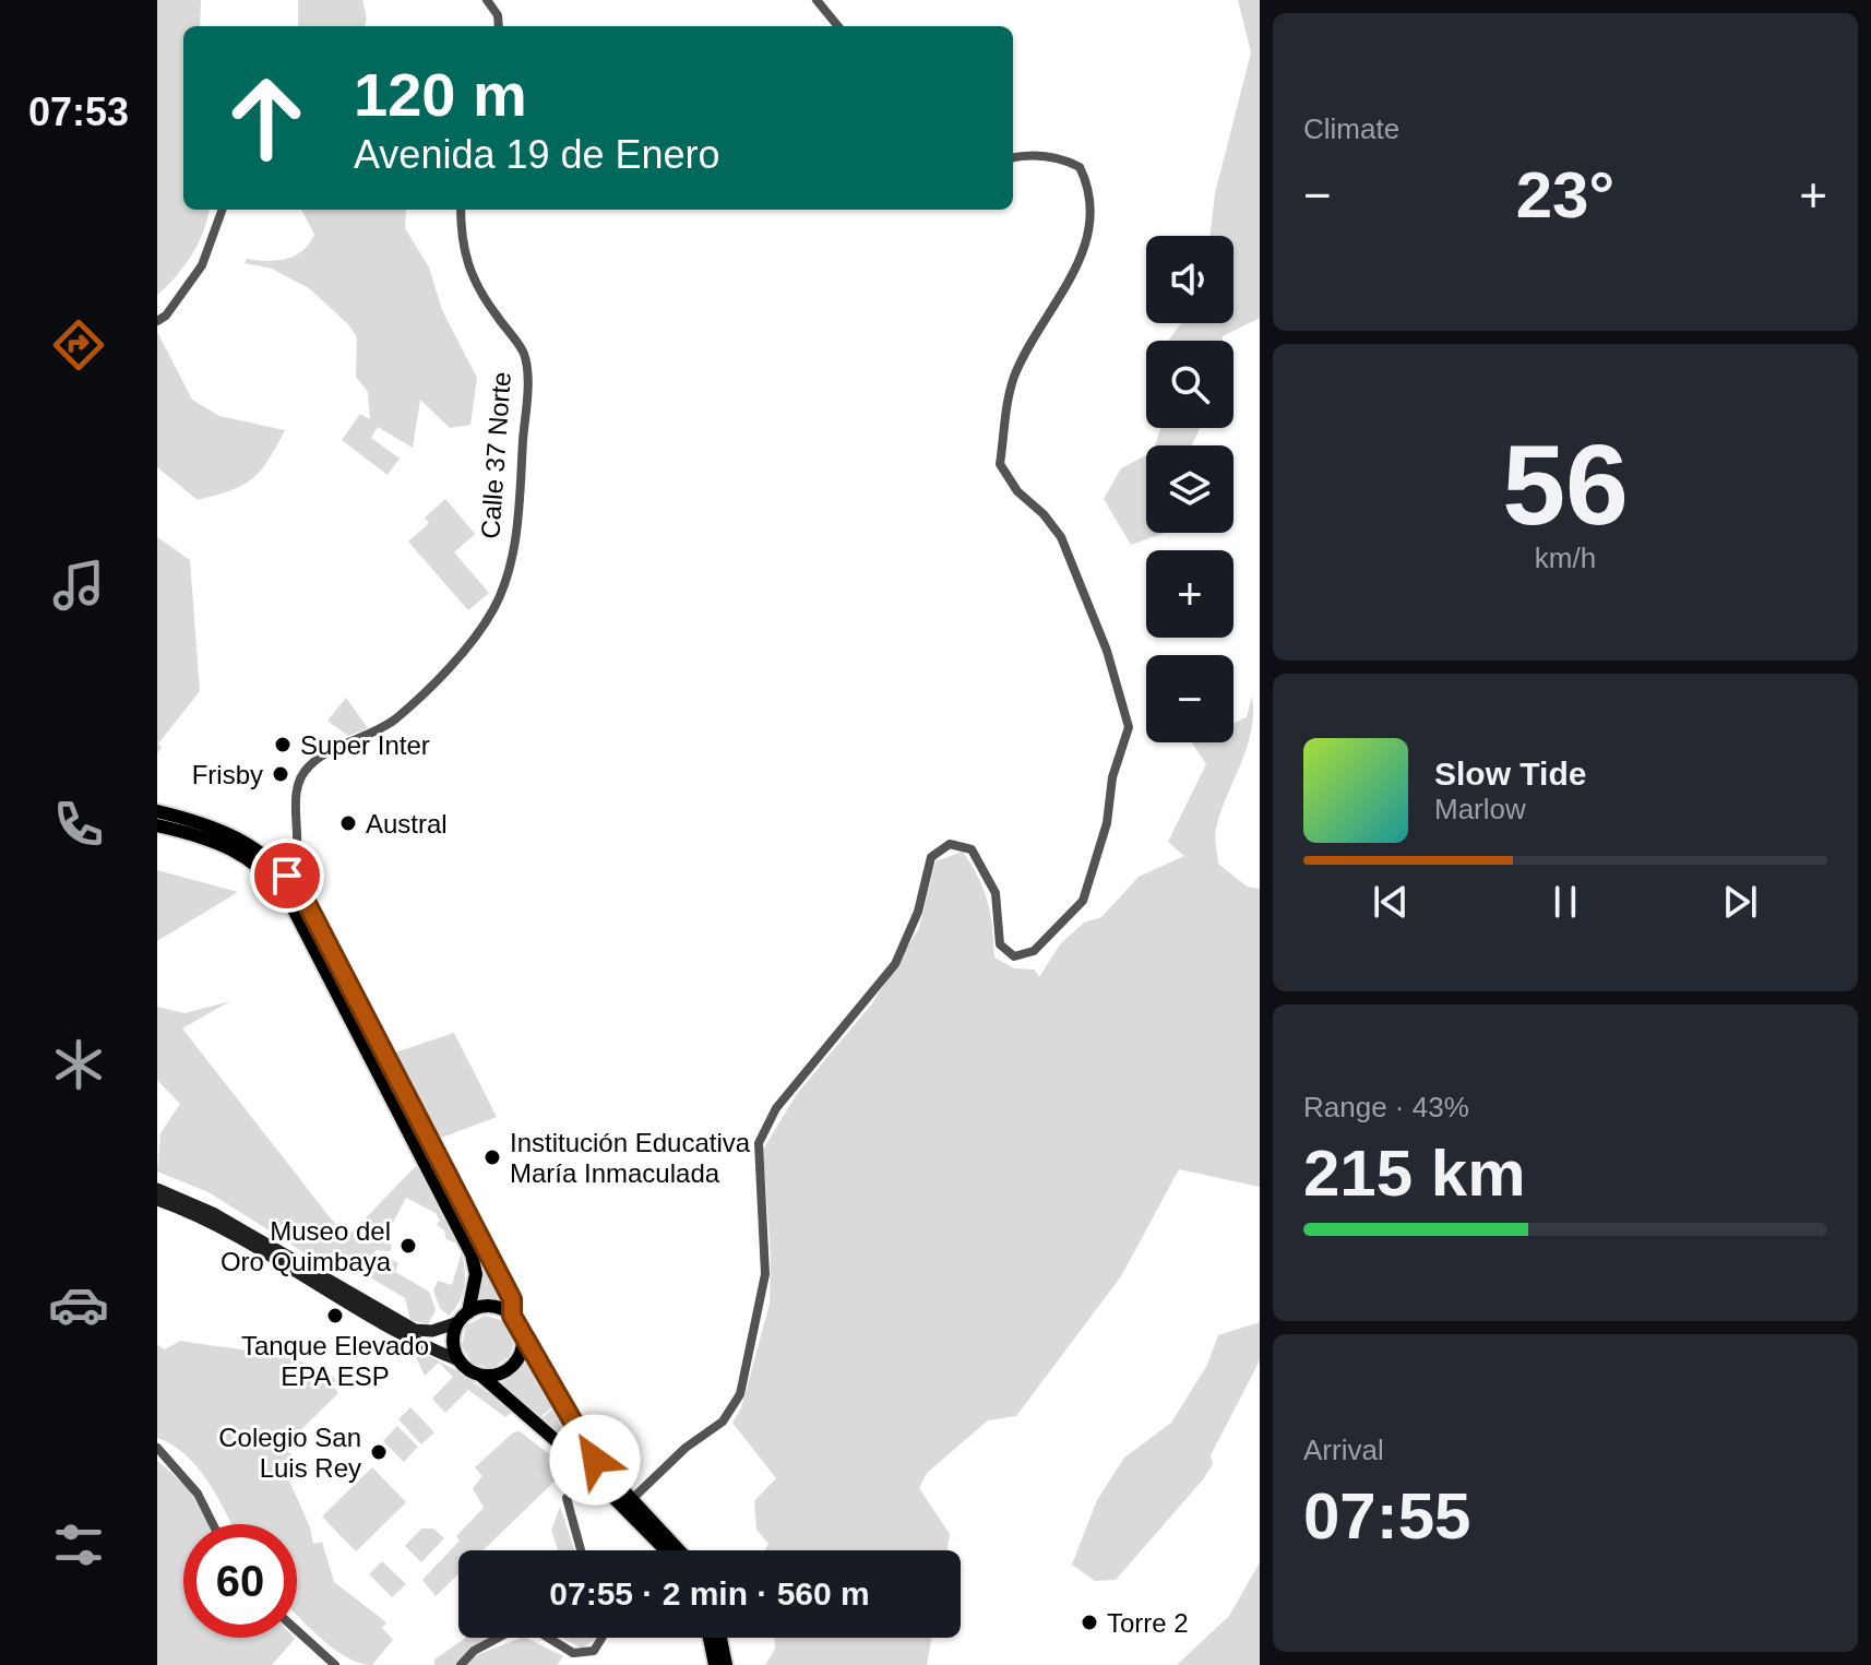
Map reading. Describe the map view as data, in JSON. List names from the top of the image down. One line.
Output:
{"streets":{"street":["Calle 37 Norte"]},"places":["Super Inter","Frisby","Austral","Institución Educativa María Inmaculada","Museo del Oro Quimbaya","Tanque Elevado EPA ESP","Colegio San Luis Rey","Torre 2"],"page":{"tabs":"07:53","tile":["Climate",["56","km/h"],["Range · 43%","215 km"],["Arrival","07:55"]],"turn":["120 m","Avenida 19 de Enero"],"heat":["−","23°","+"],"map_buttons":["+","−"],"song":["Slow Tide","Marlow"],"limit":"60","trip":"07:55 · 2 min · 560 m"}}
